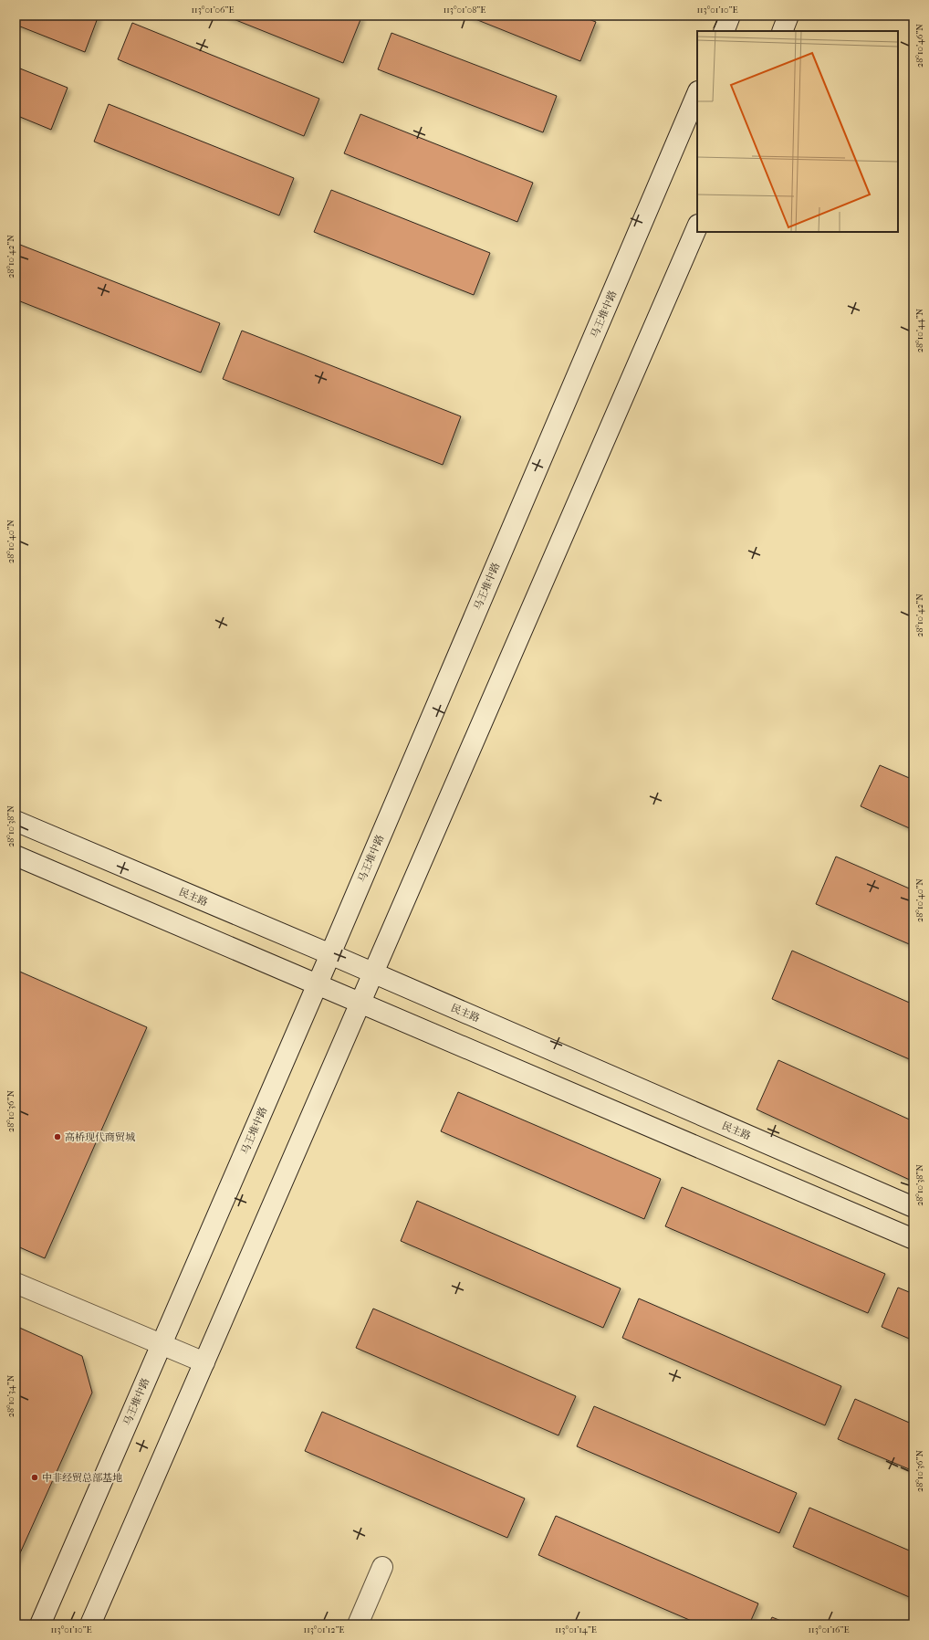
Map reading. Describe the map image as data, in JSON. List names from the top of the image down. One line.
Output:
{"streets":{"main road":["马王堆中路","民主路"]},"crossings":[["马王堆中路","民主路"]],"places":["高桥现代商贸城","中非经贸总部基地"],"coordinates":["113°01'06\"E","113°01'08\"E","113°01'10\"E","28°10'46\"N","28°10'42\"N","28°10'44\"N","28°10'40\"N","28°10'38\"N","28°10'36\"N","28°10'34\"N","113°01'12\"E","113°01'14\"E","113°01'16\"E"]}
